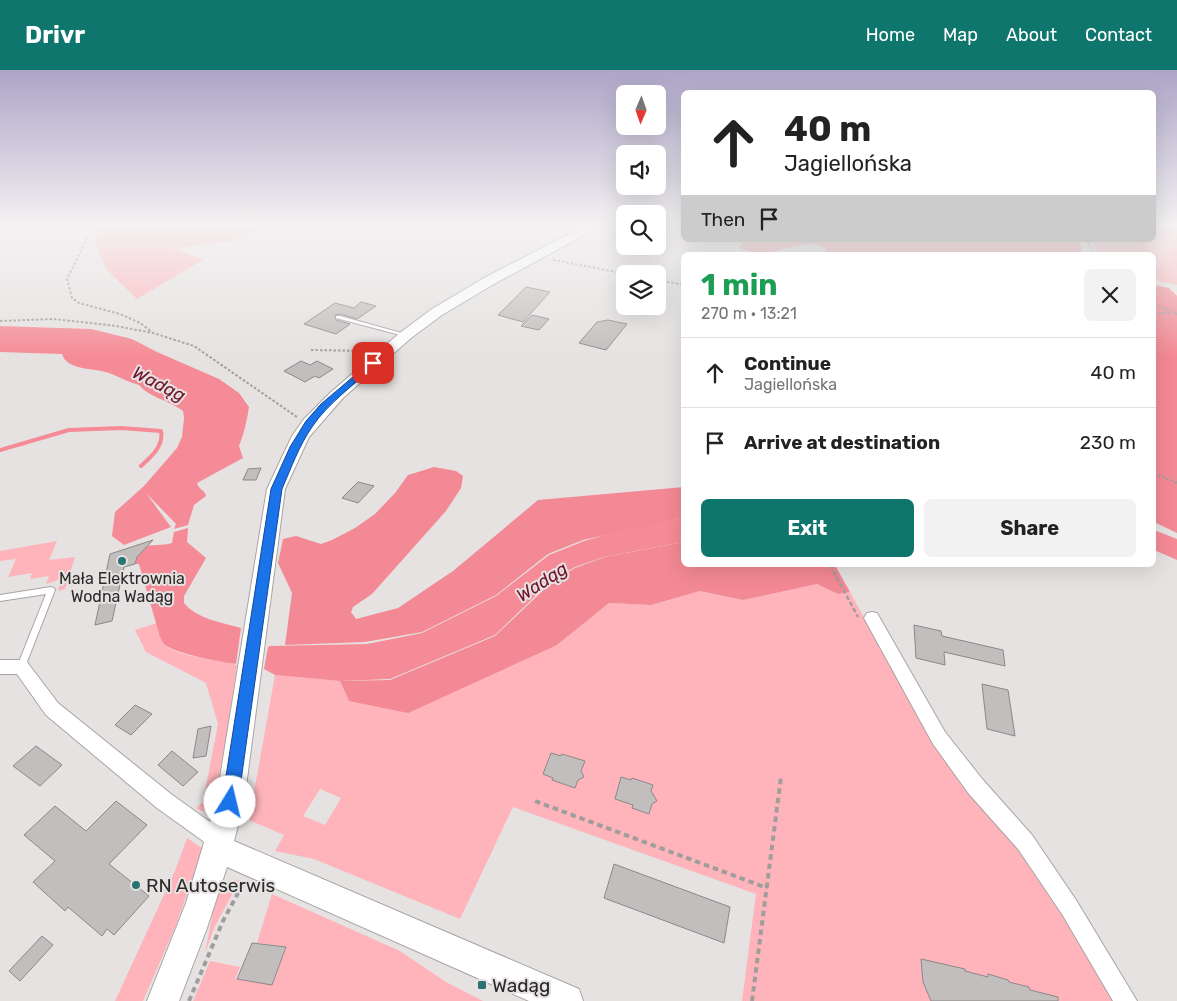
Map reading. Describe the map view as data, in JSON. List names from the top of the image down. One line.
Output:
{"water":["Wadąg"],"places":{"other":["Mała Elektrownia Wodna Wadąg","RN Autoserwis"],"transit":["Wadąg"]},"north":"bottom","page":{"header":"Drivr","nav":["Home","Map","About","Contact"],"turn":["40 m","Jagiellońska"],"then":"Then","heading":["1 min","270 m · 13:21"],"list":[{"name":"Continue","note":"Jagiellońska","value":"40 m"},{"name":"Arrive at destination","value":"230 m"}],"buttons":["Exit","Share"]}}
